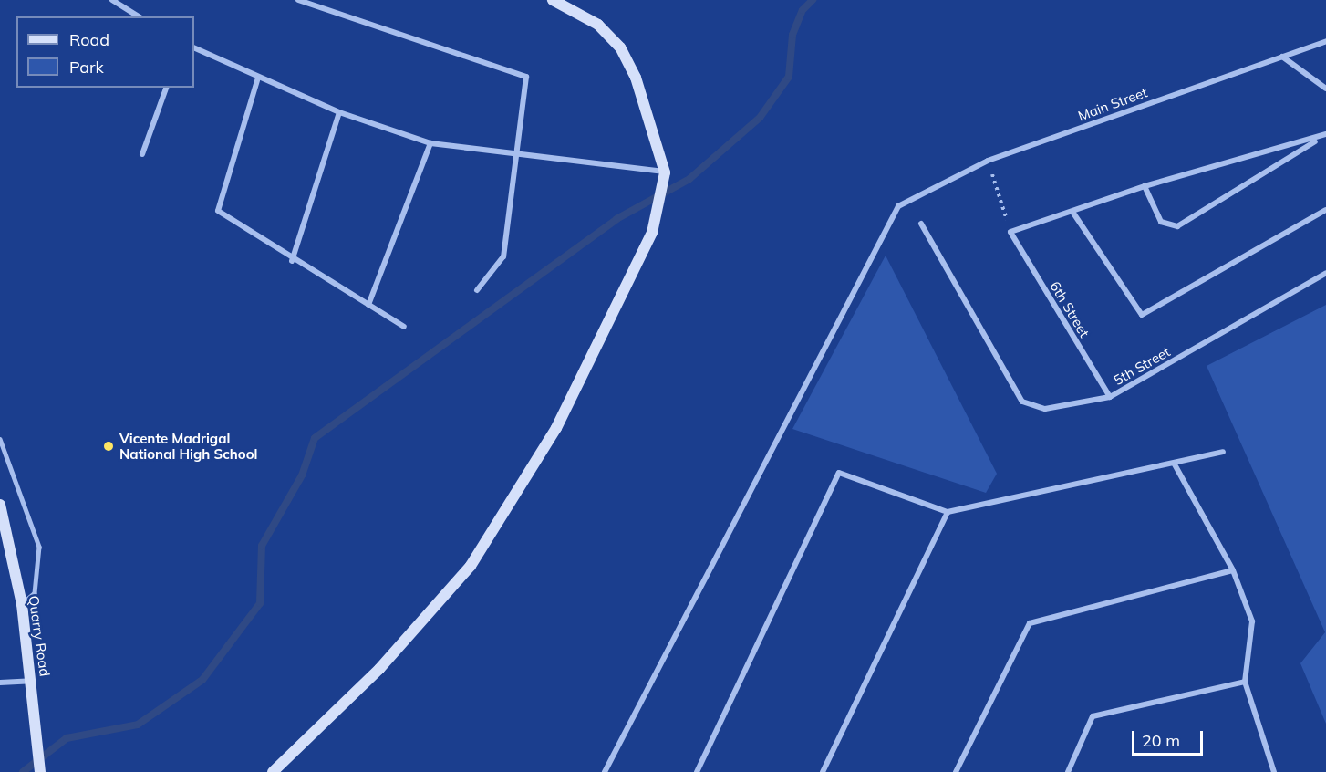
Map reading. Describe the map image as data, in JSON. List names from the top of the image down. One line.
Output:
{"streets":{"street":["Main Street","6th Street","5th Street","Quarry Road"]},"crossings":[["6th Street","5th Street"]],"places":["Vicente Madrigal National High School"],"legend":["Road","Park"],"scale_bar":"20 m"}
